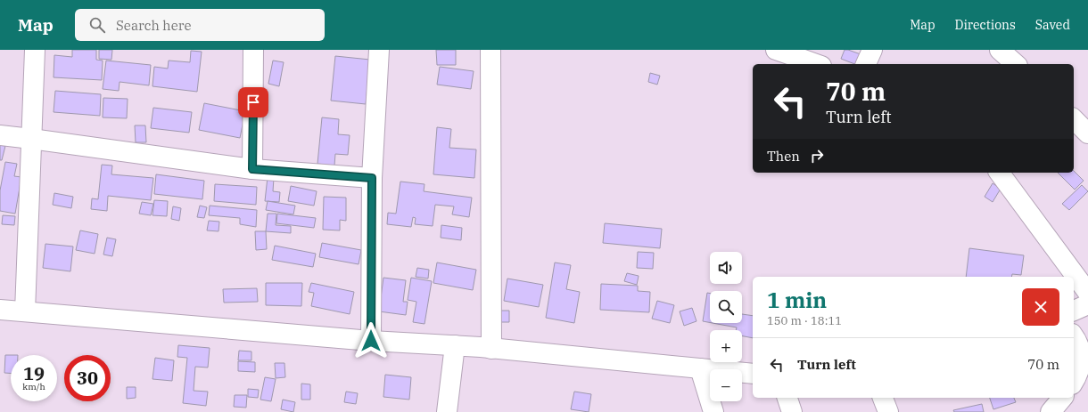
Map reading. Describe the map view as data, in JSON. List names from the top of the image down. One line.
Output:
{"page":{"header":"Map","search":"Search here","nav":["Map","Directions","Saved"],"turn":["70 m","Turn left"],"then":"Then","map_buttons":["+","−"],"heading":["1 min","150 m · 18:11"],"list":[{"name":"Turn left","value":"70 m"}],"speed":"19 km/h","limit":"30"}}
